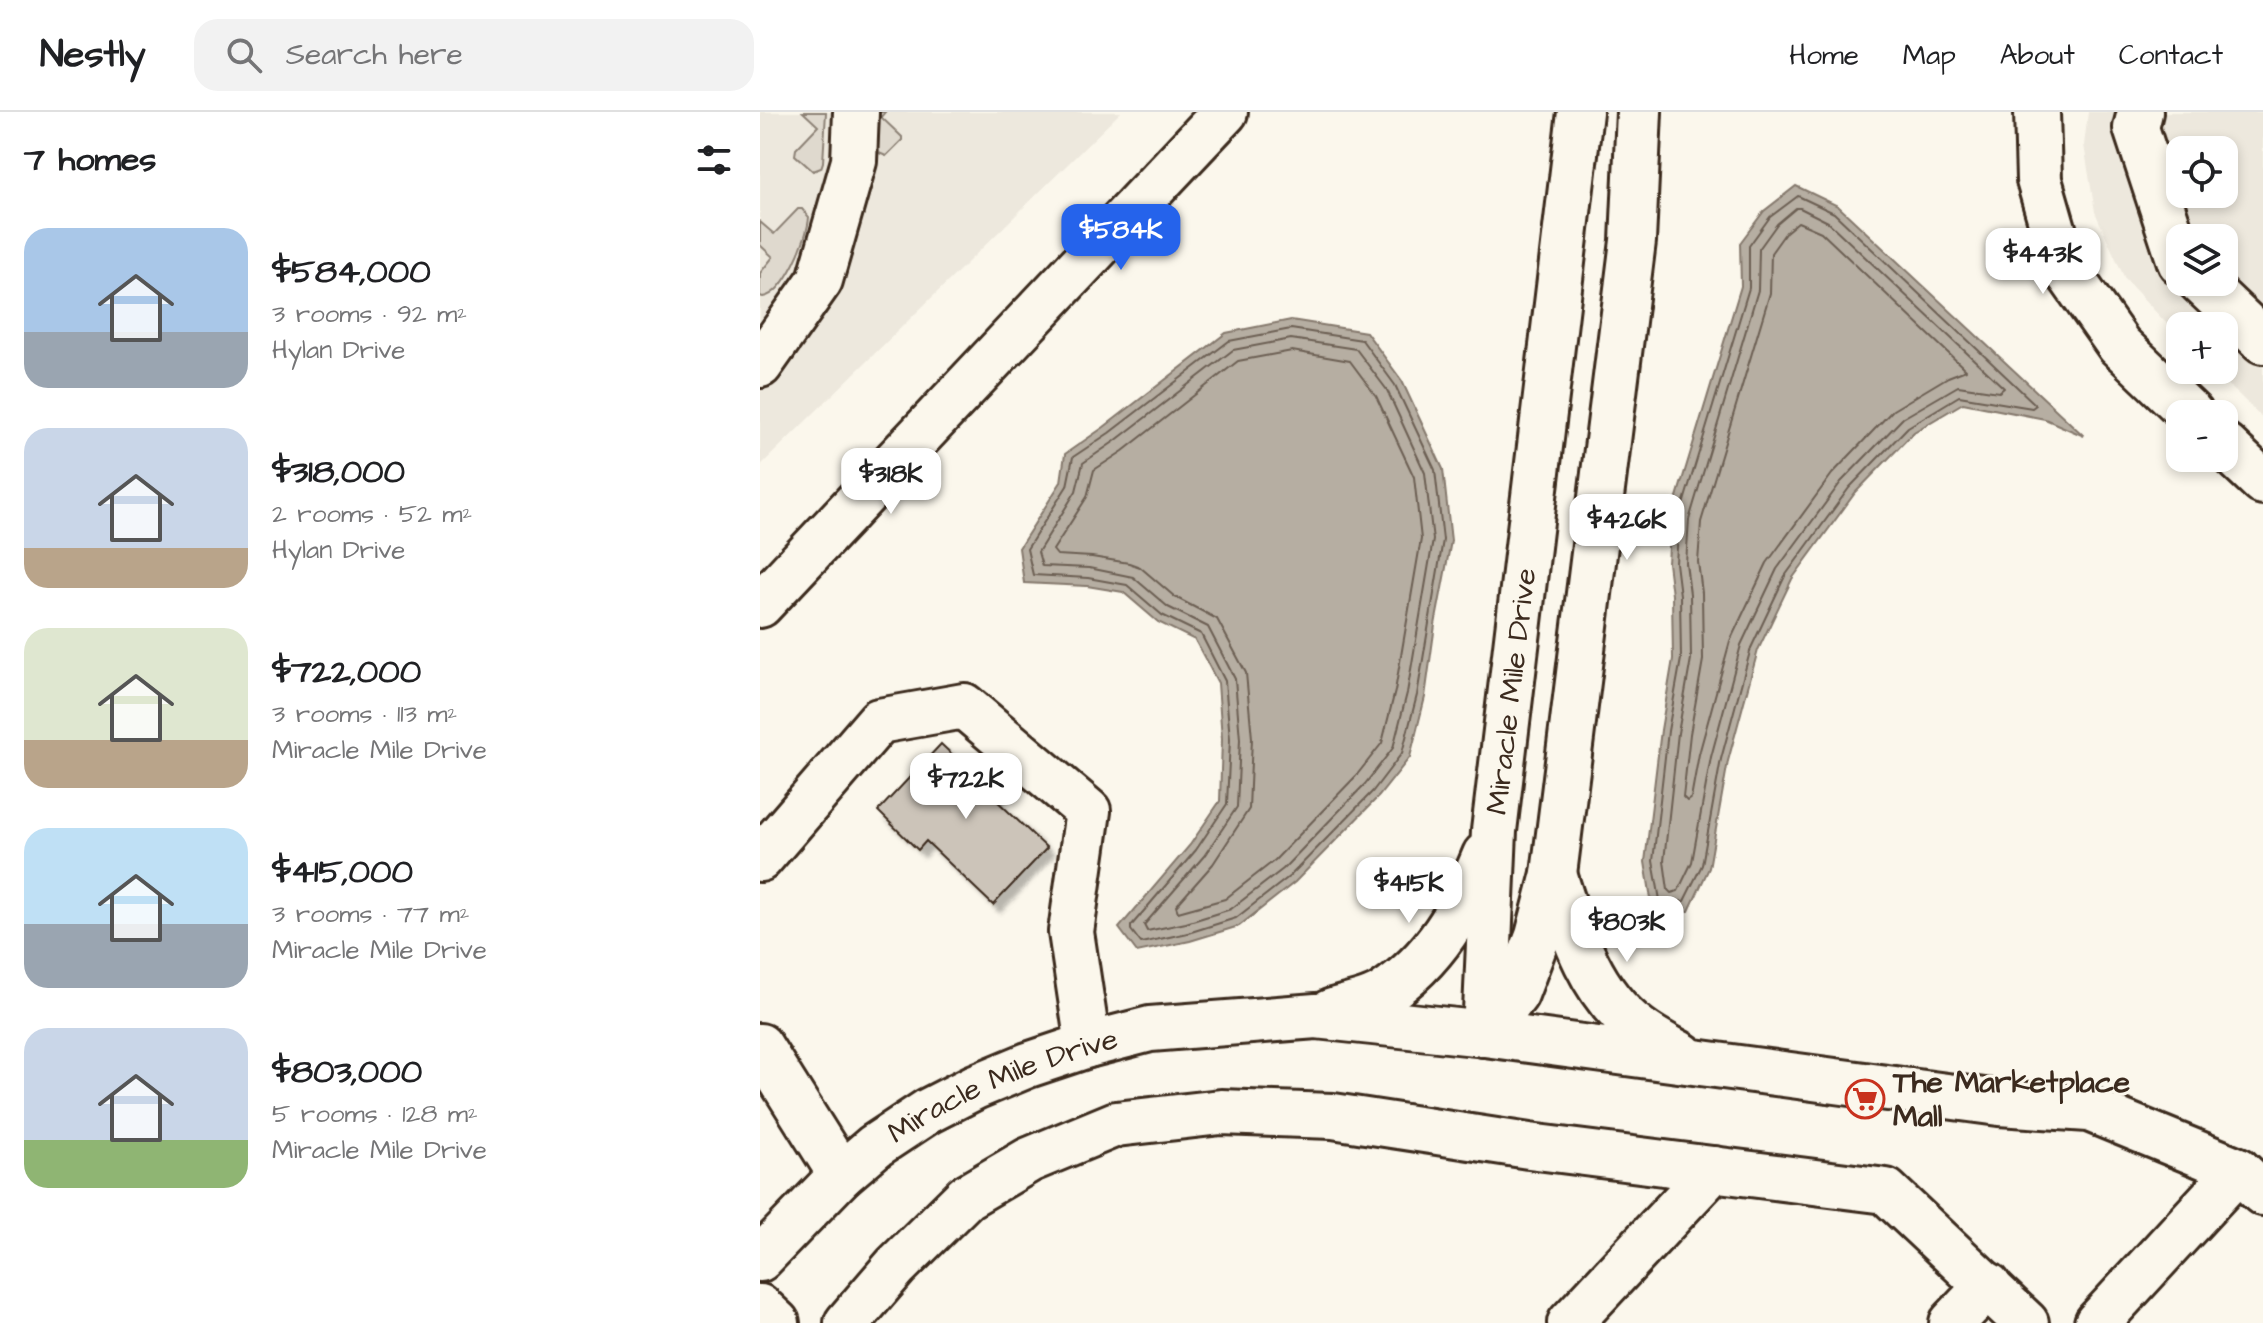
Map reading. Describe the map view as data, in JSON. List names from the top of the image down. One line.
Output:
{"streets":{"street":["Miracle Mile Drive"]},"places":{"supermarket":["The Marketplace Mall"]},"page":{"header":"Nestly","search":"Search here","nav":["Home","Map","About","Contact"],"heading":"7 homes","map_buttons":["+","−"],"price":["$584K","$443K","$318K","$426K","$722K","$415K","$803K"],"list":[{"name":"$584,000","note":"3 rooms · 92 m² · Hylan Drive"},{"name":"$318,000","note":"2 rooms · 52 m² · Hylan Drive"},{"name":"$722,000","note":"3 rooms · 113 m² · Miracle Mile Drive"},{"name":"$415,000","note":"3 rooms · 77 m² · Miracle Mile Drive"},{"name":"$803,000","note":"5 rooms · 128 m² · Miracle Mile Drive"}]}}
